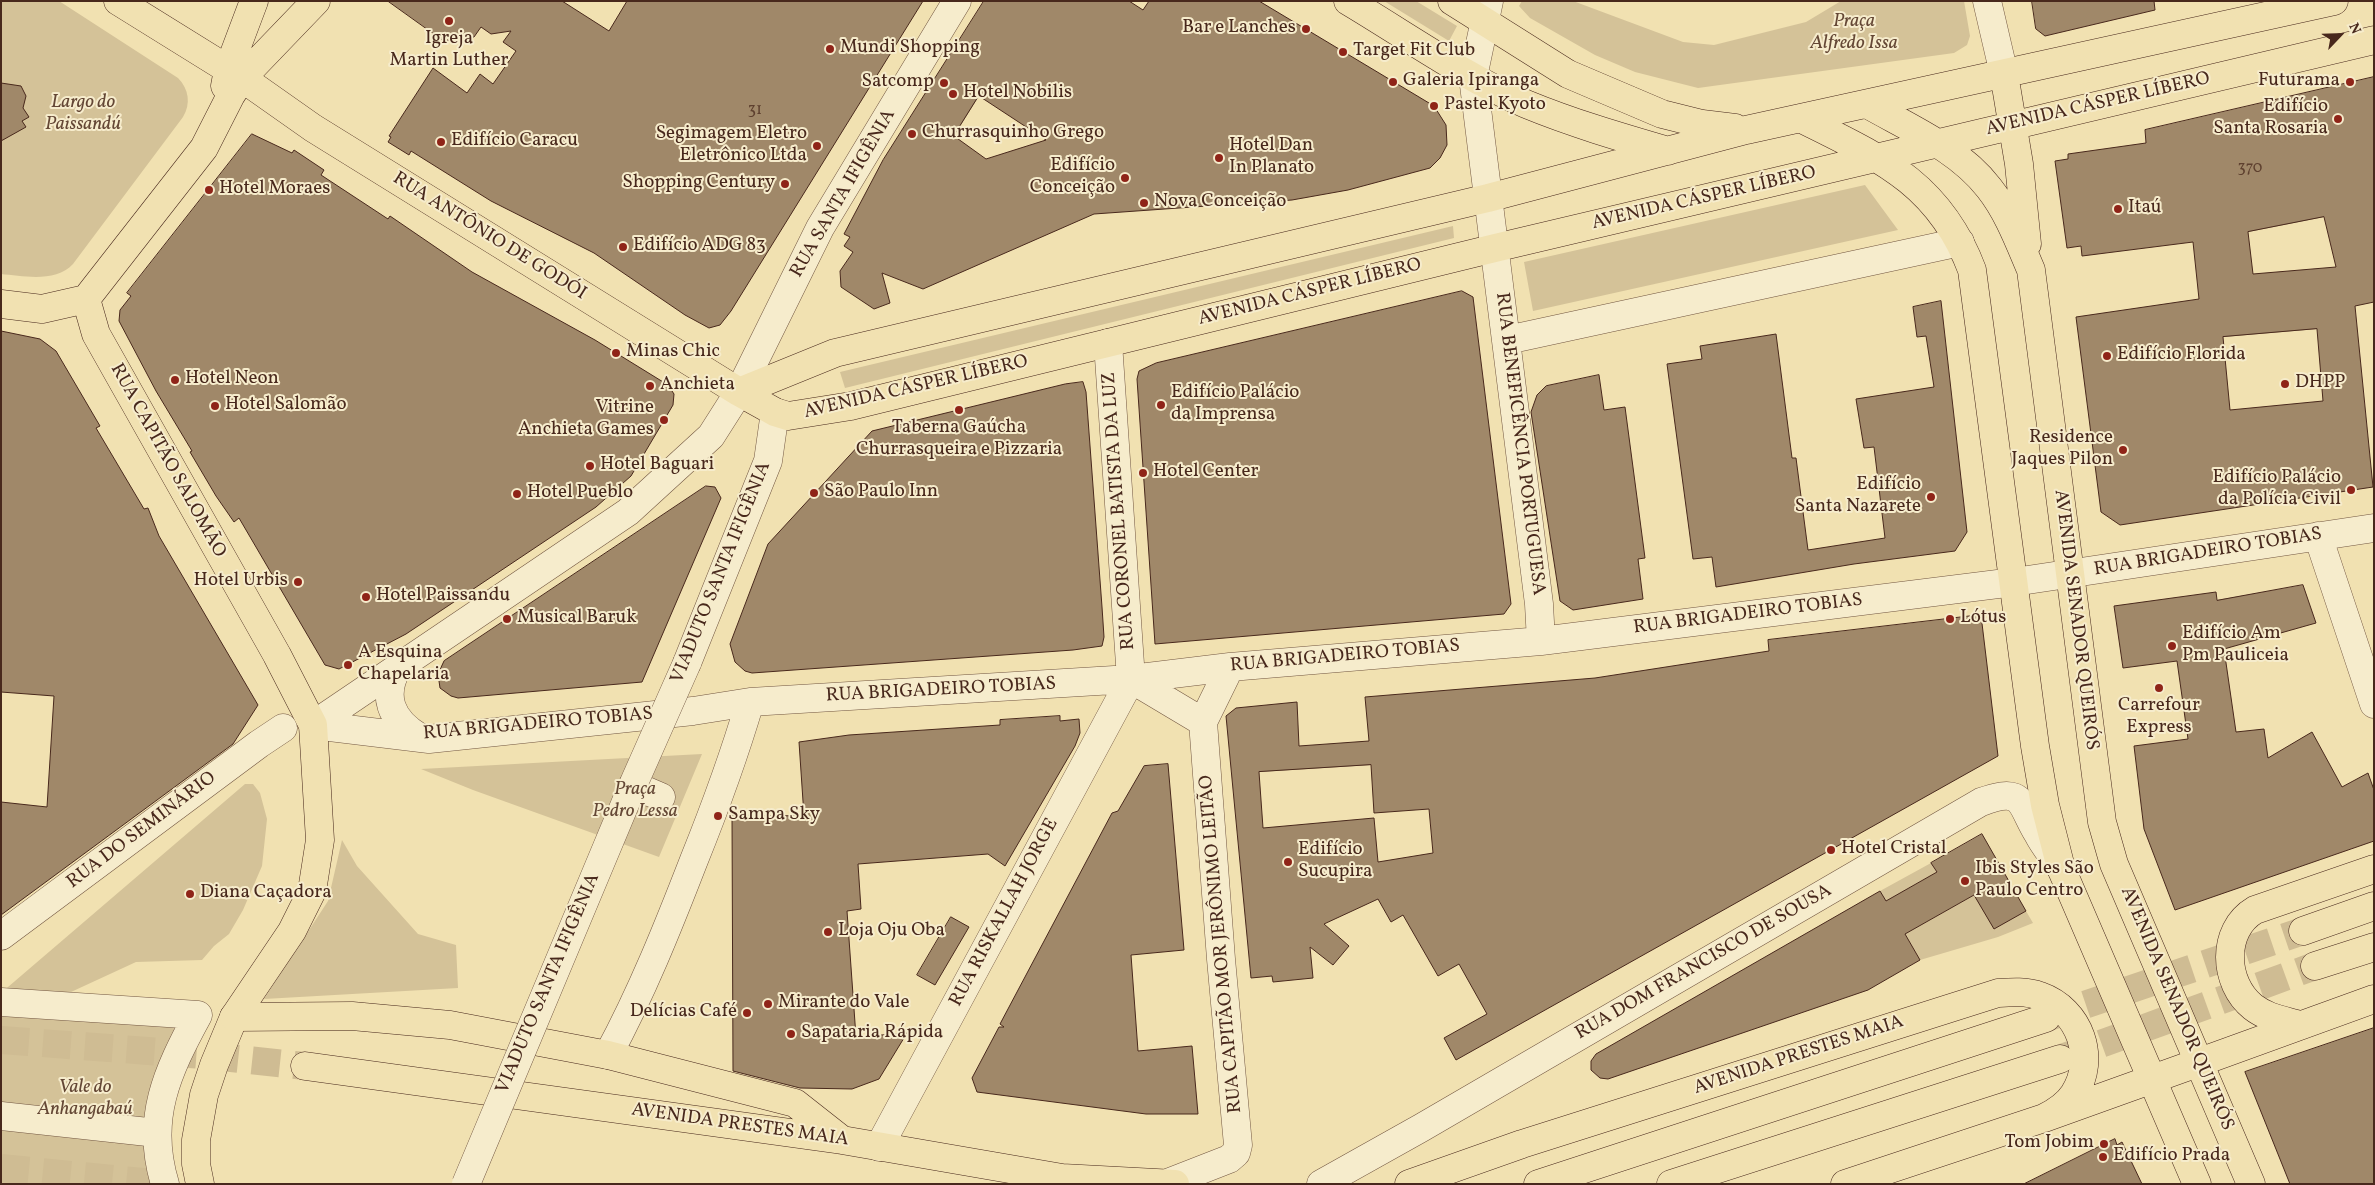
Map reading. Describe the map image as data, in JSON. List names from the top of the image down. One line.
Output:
{"streets":{"main road":["AVENIDA CÁSPER LÍBERO","RUA ANTÔNIO DE GODÓI","RUA CAPITÃO SALOMÃO","AVENIDA SENADOR QUEIRÓS","AVENIDA PRESTES MAIA"],"street":["RUA SANTA IFIGÊNIA","RUA BENEFICÊNCIA PORTUGUESA","RUA CORONEL BATISTA DA LUZ","RUA BRIGADEIRO TOBIAS","VIADUTO SANTA IFIGÊNIA","RUA DO SEMINÁRIO","RUA RISKALLAH JORGE","RUA CAPITÃO MOR JERÔNIMO LEITÃO","RUA DOM FRANCISCO DE SOUSA"]},"crossings":[["AVENIDA CÁSPER LÍBERO","RUA SANTA IFIGÊNIA"],["AVENIDA CÁSPER LÍBERO","RUA ANTÔNIO DE GODÓI"],["AVENIDA CÁSPER LÍBERO","RUA BENEFICÊNCIA PORTUGUESA"],["AVENIDA CÁSPER LÍBERO","RUA CORONEL BATISTA DA LUZ"],["AVENIDA CÁSPER LÍBERO","VIADUTO SANTA IFIGÊNIA"],["AVENIDA CÁSPER LÍBERO","AVENIDA SENADOR QUEIRÓS"],["RUA SANTA IFIGÊNIA","RUA ANTÔNIO DE GODÓI"],["RUA BENEFICÊNCIA PORTUGUESA","RUA BRIGADEIRO TOBIAS"],["RUA CAPITÃO SALOMÃO","RUA BRIGADEIRO TOBIAS"],["RUA CORONEL BATISTA DA LUZ","RUA BRIGADEIRO TOBIAS"],["RUA CORONEL BATISTA DA LUZ","RUA RISKALLAH JORGE"],["RUA BRIGADEIRO TOBIAS","AVENIDA SENADOR QUEIRÓS"],["RUA BRIGADEIRO TOBIAS","RUA RISKALLAH JORGE"],["AVENIDA SENADOR QUEIRÓS","AVENIDA PRESTES MAIA"],["RUA RISKALLAH JORGE","AVENIDA PRESTES MAIA"],["RUA CAPITÃO MOR JERÔNIMO LEITÃO","AVENIDA PRESTES MAIA"]],"parks":["Praça Alfredo Issa","Largo do Paissandú","Praça Pedro Lessa","Vale do Anhangabaú"],"places":["Igreja Martin Luther","Bar e Lanches","Mundi Shopping","Target Fit Club","Galeria Ipiranga","Futurama","Satcomp","Hotel Nobilis","Pastel Kyoto","Edifício Santa Rosaria","Churrasquinho Grego","Edifício Caracu","Segimagem Eletro Eletrônico Ltda","Hotel Dan In Planato","Edifício Conceição","Shopping Century","Hotel Moraes","Nova Conceição","Itaú","Edifício ADG 83","Minas Chic","Edifício Florida","Hotel Neon","DHPP","Anchieta","Edifício Palácio da Imprensa","Hotel Salomão","Taberna Gaúcha Churrasqueira e Pizzaria","Vitrine Anchieta Games","Residence Jaques Pilon","Hotel Baguari","Hotel Center","Edifício Palácio da Polícia Civil","São Paulo Inn","Hotel Pueblo","Edifício Santa Nazarete","Hotel Urbis","Hotel Paissandu","Musical Baruk","Lótus","Edifício Am Pm Pauliceia","A Esquina Chapelaria","Carrefour Express","Sampa Sky","Hotel Cristal","Edifício Sucupira","Ibis Styles São Paulo Centro","Diana Caçadora","Loja Oju Oba","Mirante do Vale","Delícias Café","Sapataria Rápida","Tom Jobim","Edifício Prada"],"house_numbers":["31","370"],"north":"top right"}
